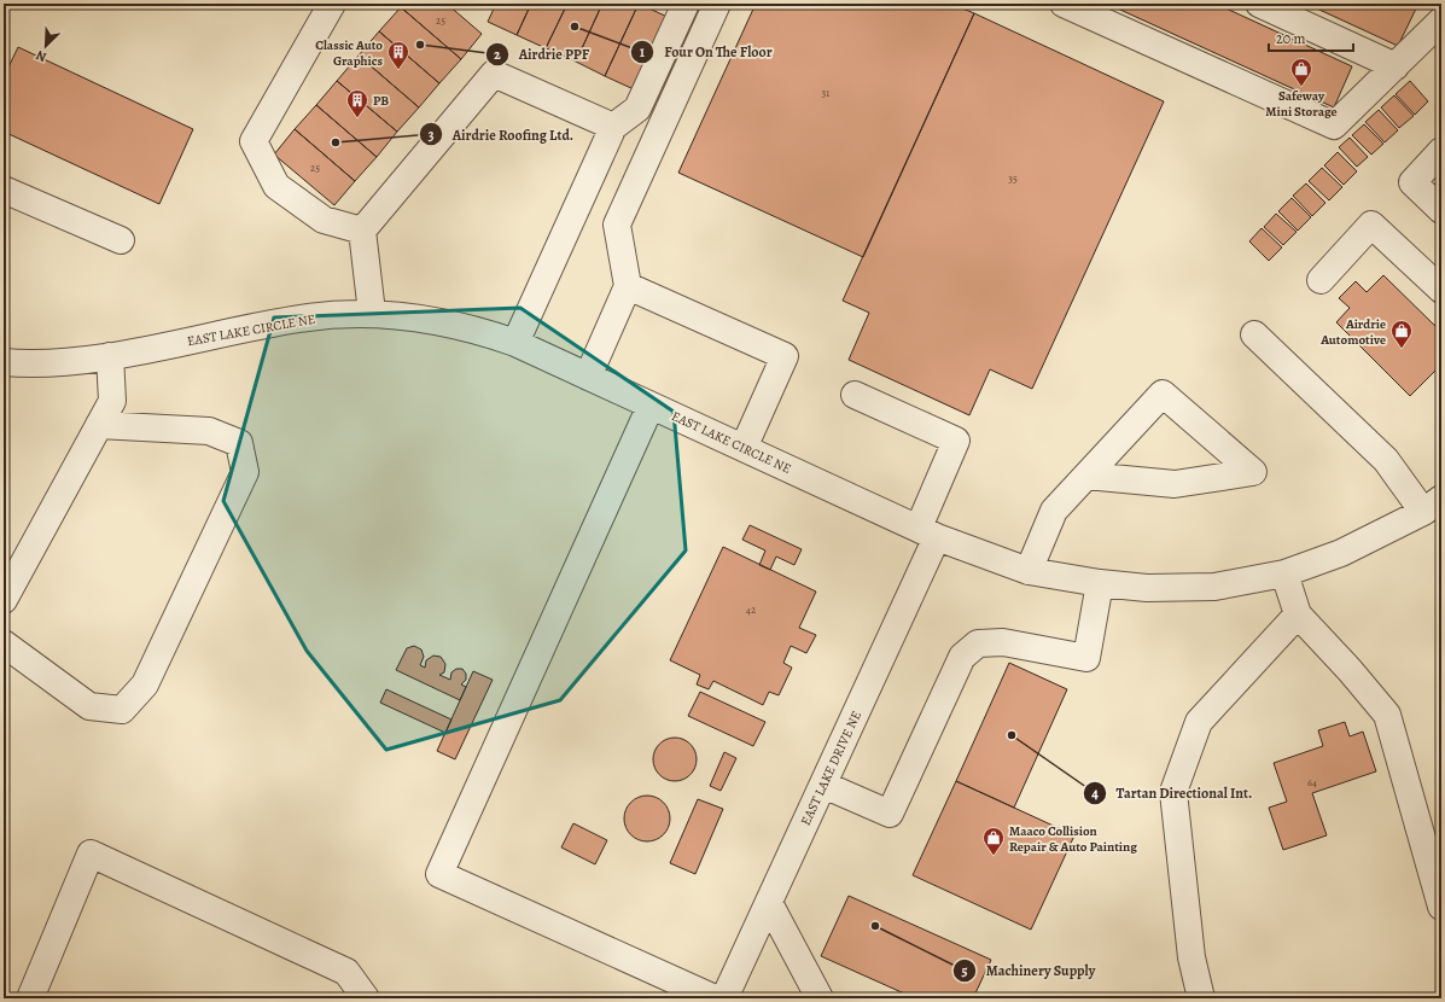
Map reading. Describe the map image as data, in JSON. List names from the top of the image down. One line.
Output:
{"streets":{"street":["EAST LAKE CIRCLE NE","EAST LAKE DRIVE NE"]},"crossings":[["EAST LAKE CIRCLE NE","EAST LAKE DRIVE NE"]],"places":{"other":["Four On The Floor","Airdrie PPF","Airdrie Roofing Ltd.","Tartan Directional Int.","Machinery Supply"],"building":["Classic Auto Graphics","PB"],"shop":["Safeway Mini Storage","Airdrie Automotive","Maaco Collision Repair & Auto Painting"]},"house_numbers":["25","31","25","35","42","64"],"scale_bar":"20 m","north":"bottom left"}
